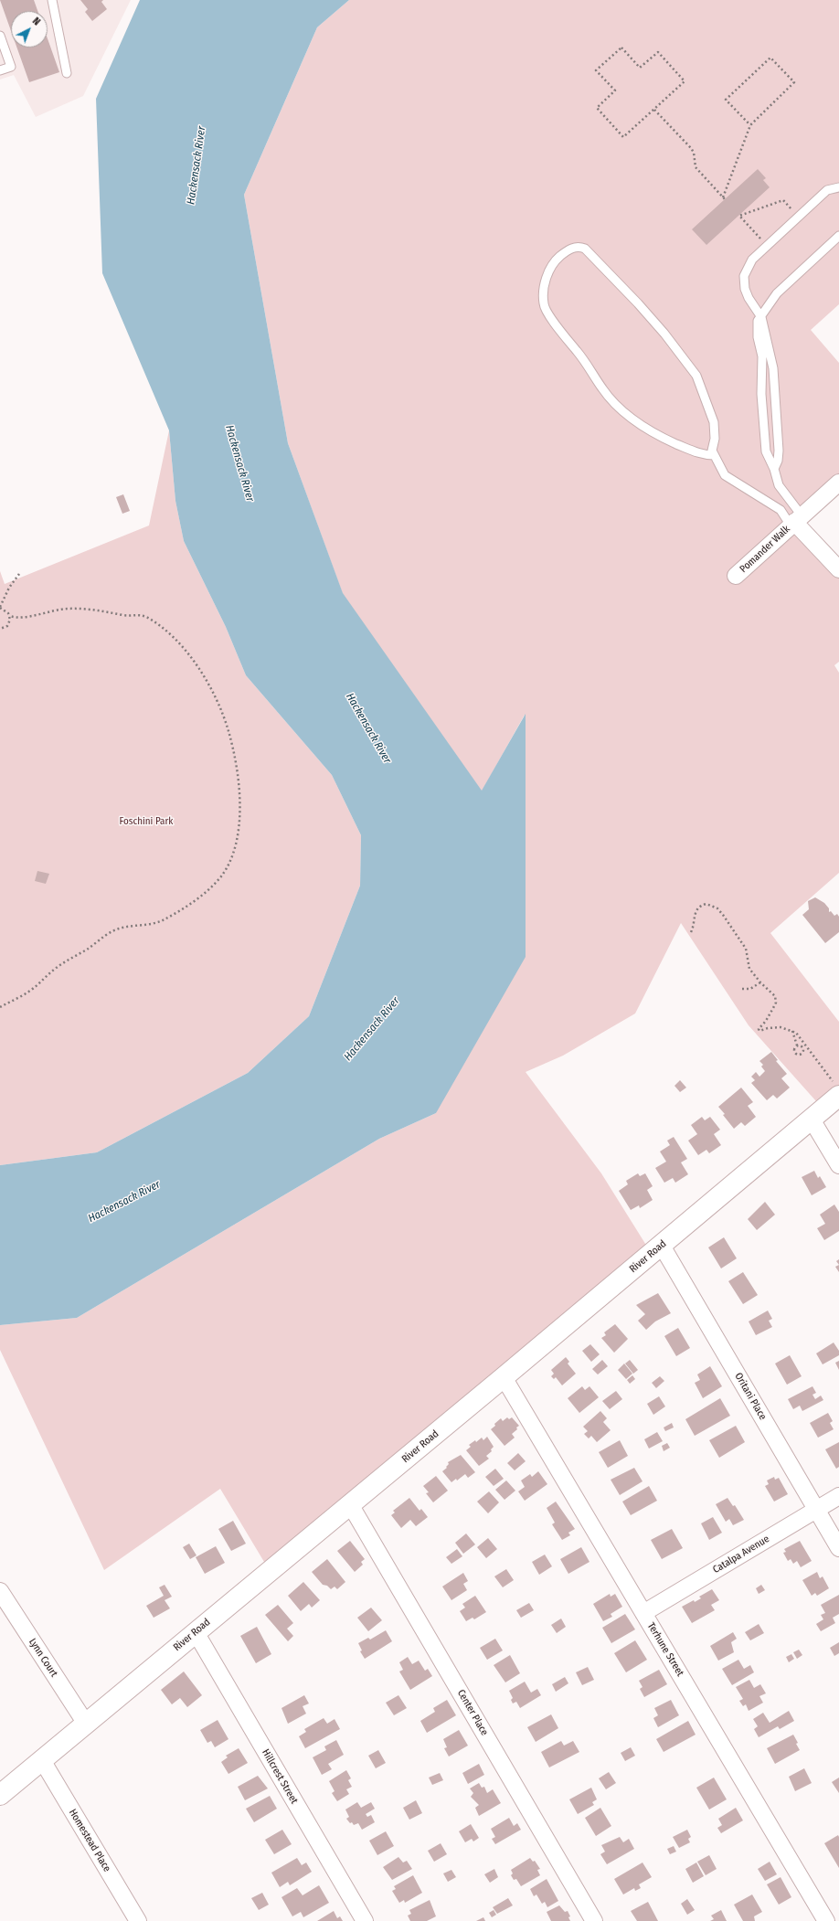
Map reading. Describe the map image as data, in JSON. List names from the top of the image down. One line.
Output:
{"streets":{"main road":["River Road"],"street":["Pomander Walk","Oritani Place","Catalpa Avenue","Terhune Street","Lynn Court","Center Place","Hillcrest Street","Homestead Place"]},"crossings":[["River Road","Oritani Place"],["River Road","Terhune Street"],["River Road","Lynn Court"],["River Road","Center Place"],["River Road","Hillcrest Street"],["River Road","Homestead Place"],["Oritani Place","Catalpa Avenue"],["Catalpa Avenue","Terhune Street"]],"water":["Hackensack River"],"parks":["Foschini Park"],"north":"top right"}
